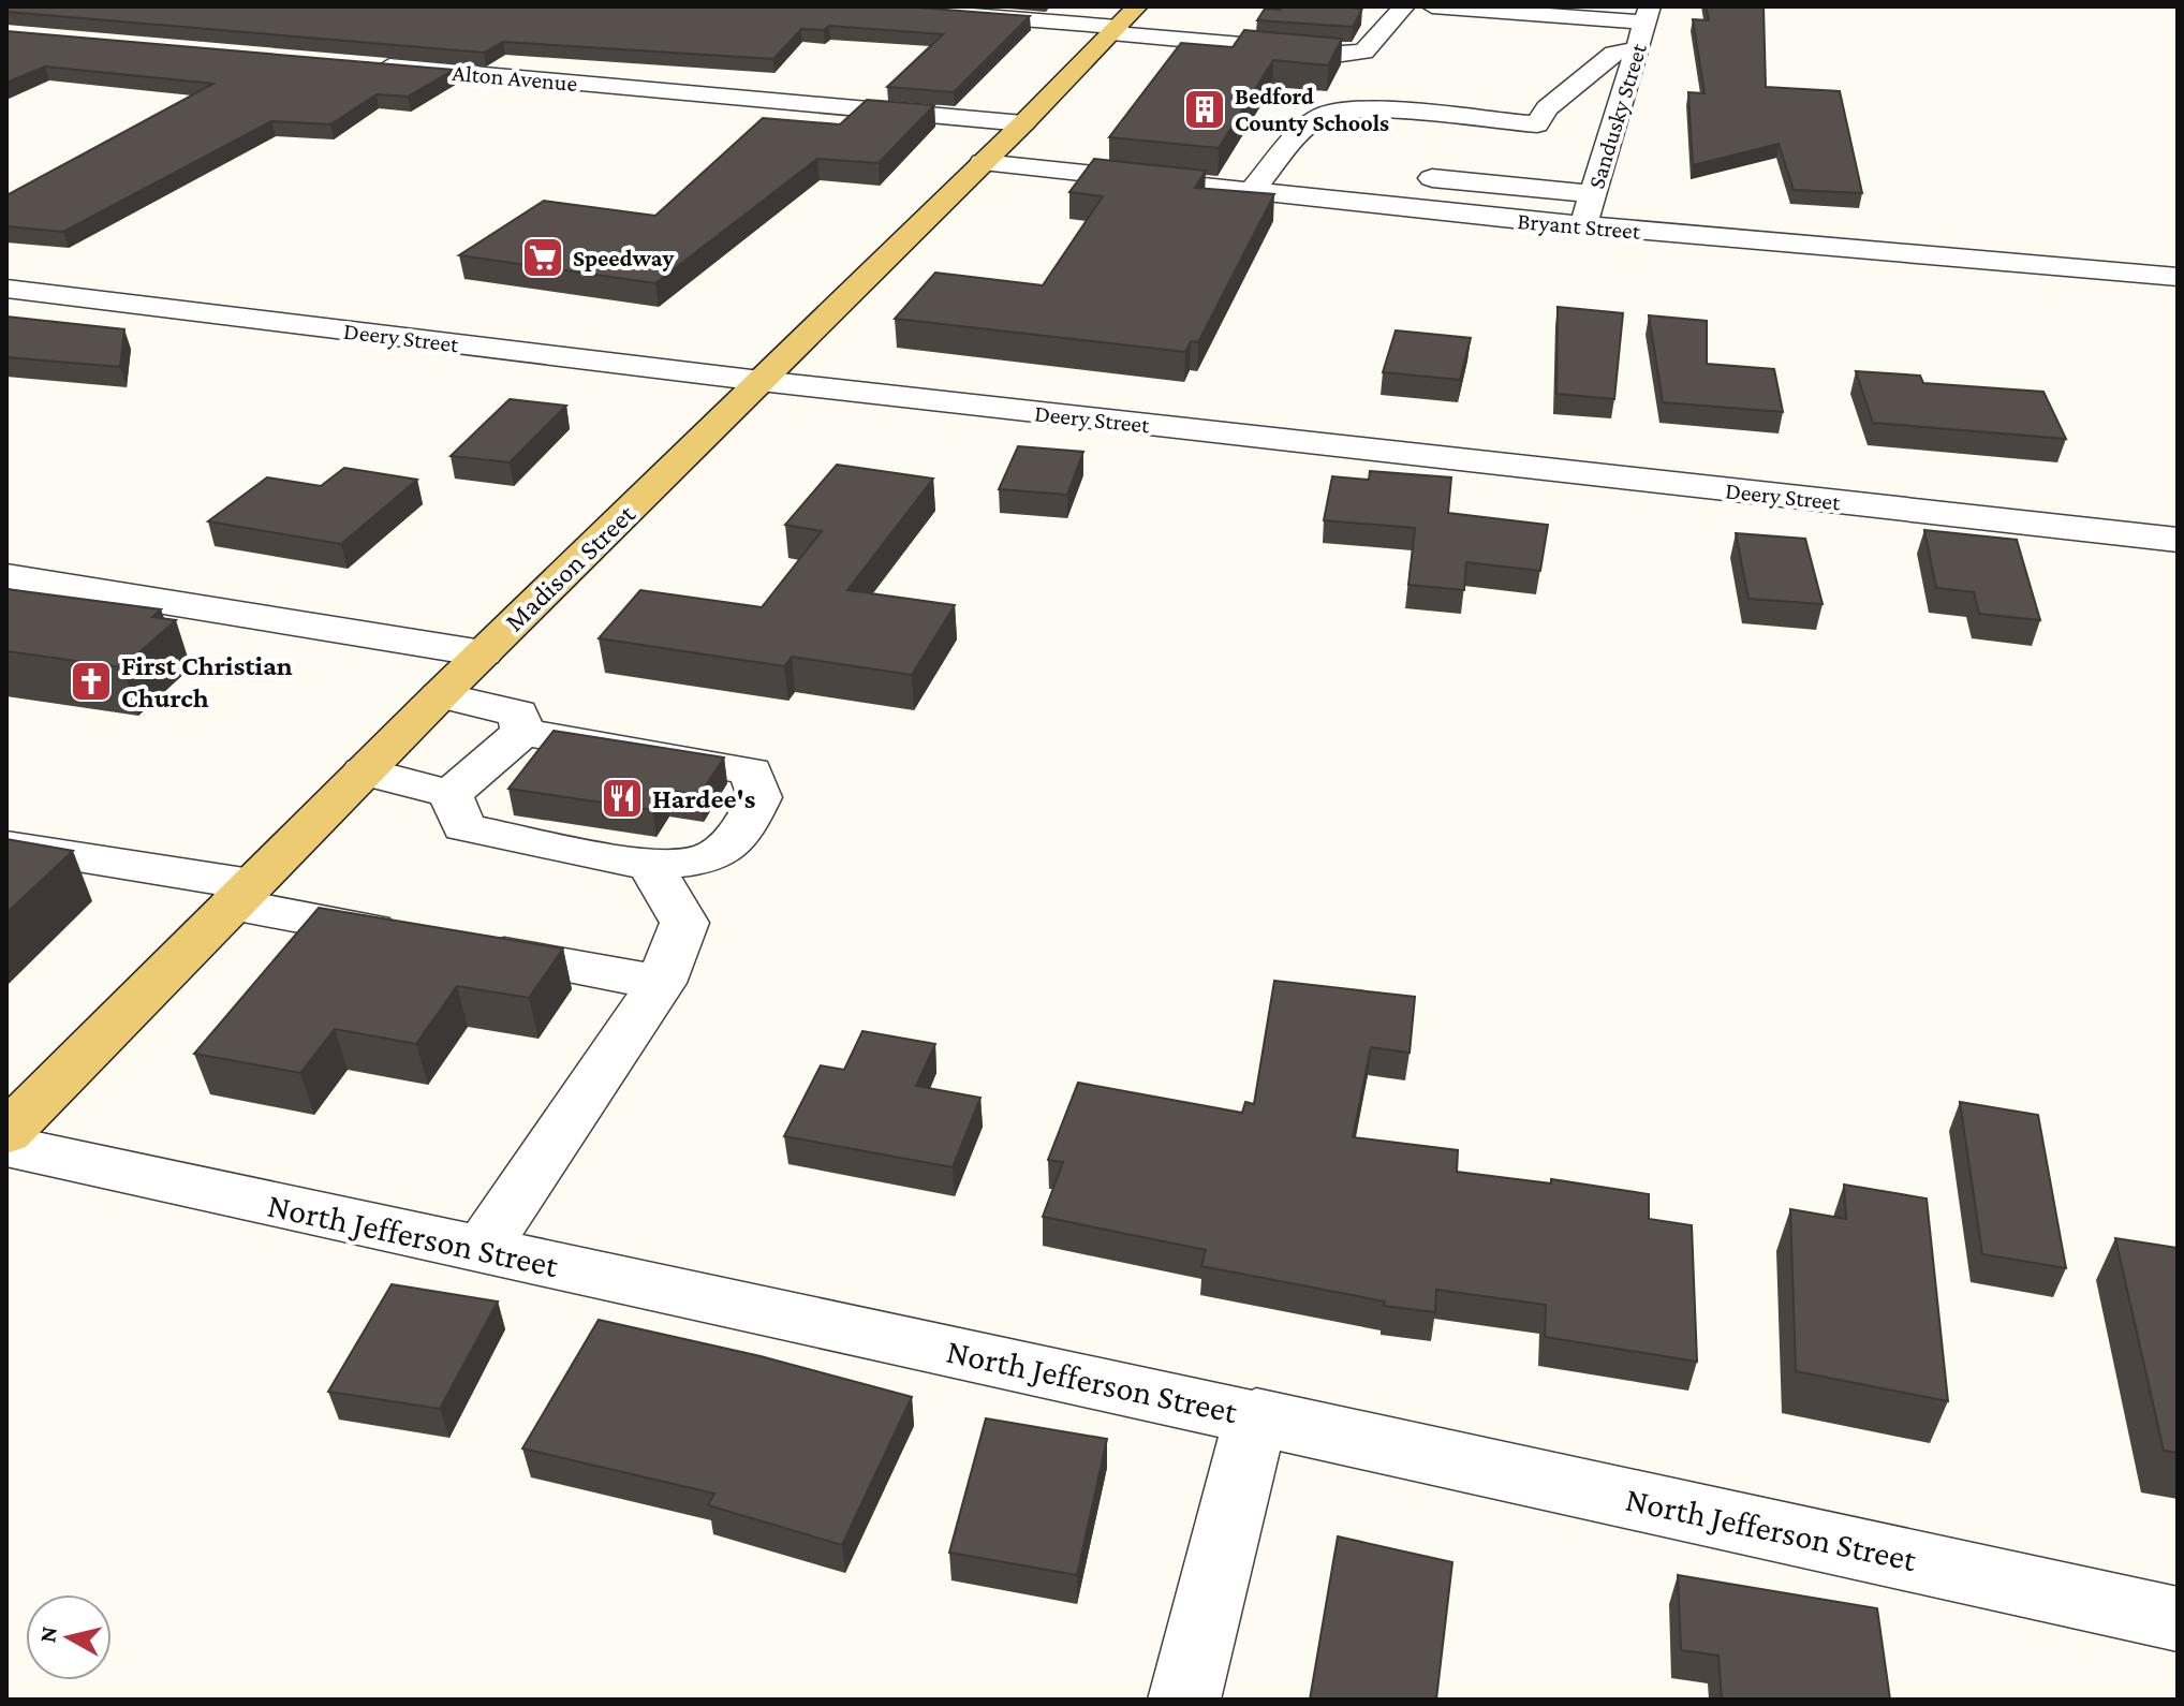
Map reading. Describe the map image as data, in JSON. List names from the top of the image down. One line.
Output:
{"streets":{"main road":["Madison Street"],"street":["Alton Avenue","Sandusky Street","Bryant Street","Deery Street","North Jefferson Street"]},"crossings":[["Alton Avenue","Madison Street"],["Sandusky Street","Bryant Street"],["Bryant Street","Madison Street"],["Deery Street","Madison Street"]],"places":{"building":["Bedford County Schools"],"supermarket":["Speedway"],"church":["First Christian Church"],"restaurant":["Hardee's"]},"north":"left"}
